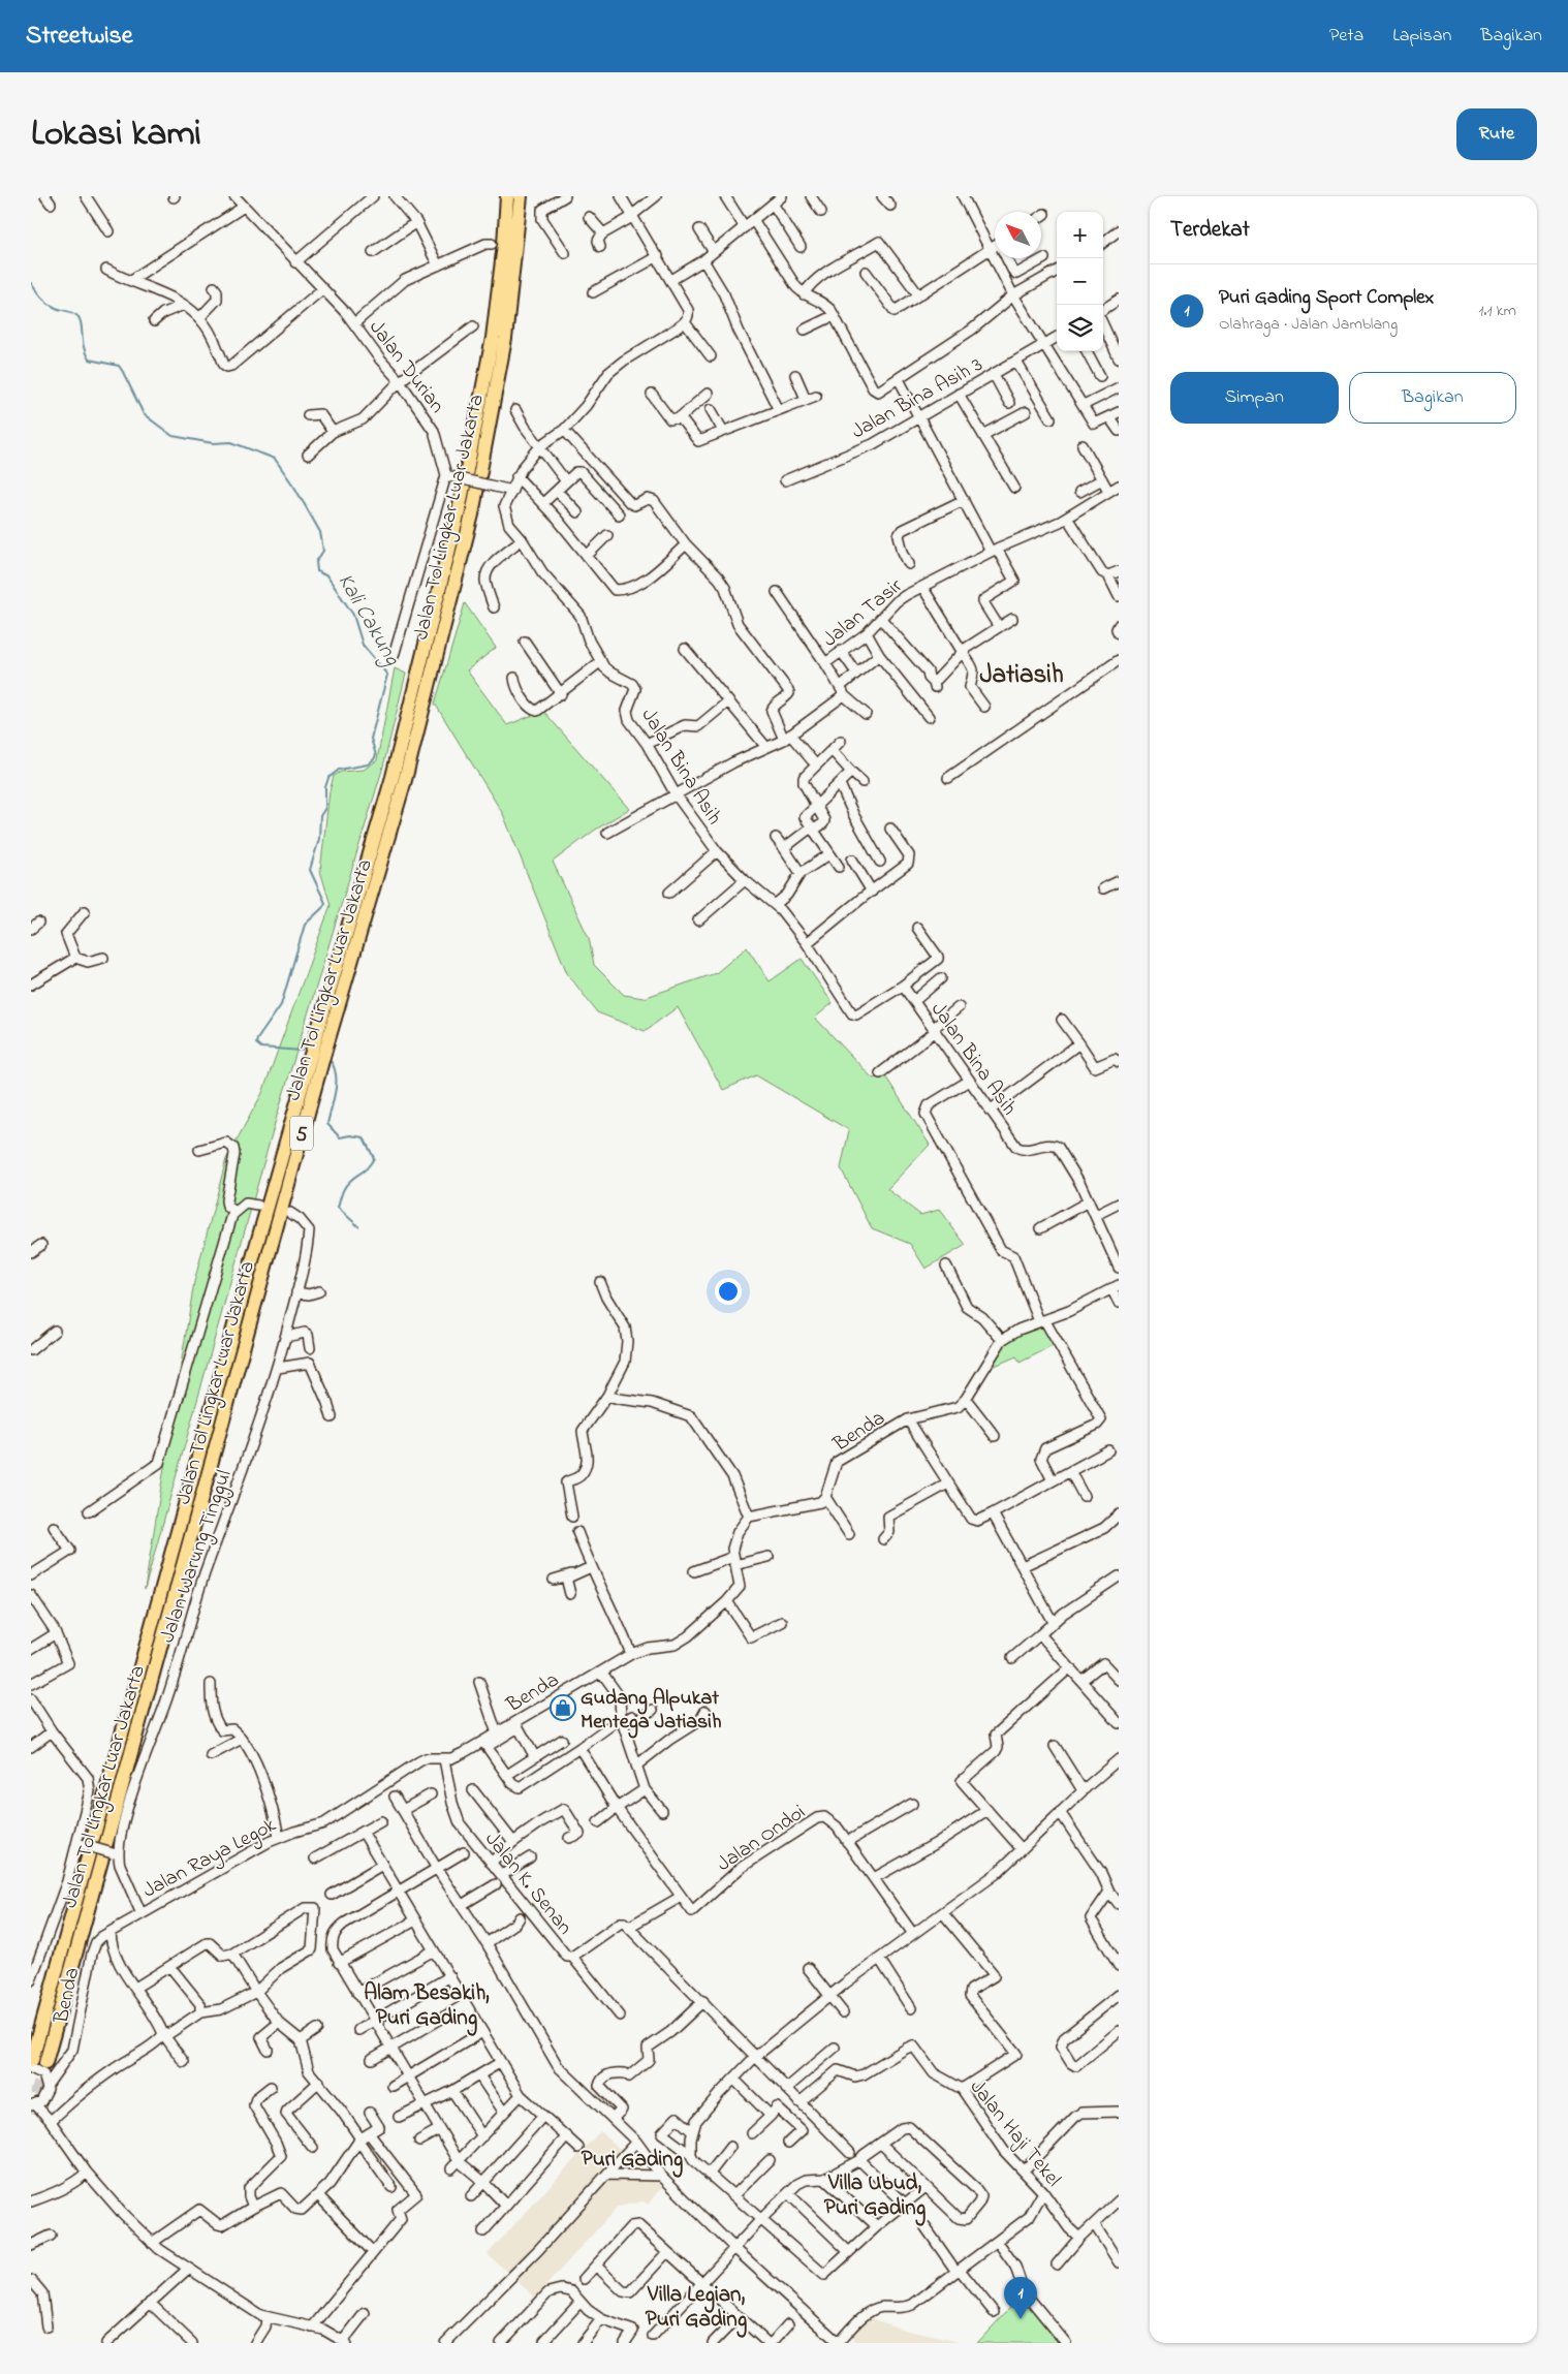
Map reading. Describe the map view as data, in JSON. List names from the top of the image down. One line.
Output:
{"streets":{"highway":["Jalan Tol Lingkar Luar Jakarta","5"],"street":["Jalan Durian","Jalan Bina Asih 3","Jalan Tasir","Jalan Bina Asih","Benda","Jalan Warung Tinggul","Jalan Ondoi","Jalan Raya Legok","Jalan K. Senan","Jalan Haji Tekel"]},"crossings":[["Benda","Jalan Raya Legok"],["Jalan Ondoi","Jalan K. Senan"],["Jalan Raya Legok","Jalan K. Senan"]],"districts":["Jatiasih","Alam Besakih, Puri Gading","Puri Gading","Villa Ubud, Puri Gading","Villa Legian, Puri Gading"],"water":["Kali Cakung"],"places":{"shop":["Gudang Alpukat Mentega Jatiasih"]},"north":"top left","page":{"header":"Streetwise","nav":["Peta","Lapisan","Bagikan"],"title":"Lokasi kami","buttons":["Rute",["Simpan","Bagikan"]],"heading":"Terdekat","map_buttons":["+","−"],"list":[{"mark":"1","name":"Puri Gading Sport Complex","note":"Olahraga · Jalan Jamblang","value":"1.1 km"}],"pins":"1"}}
